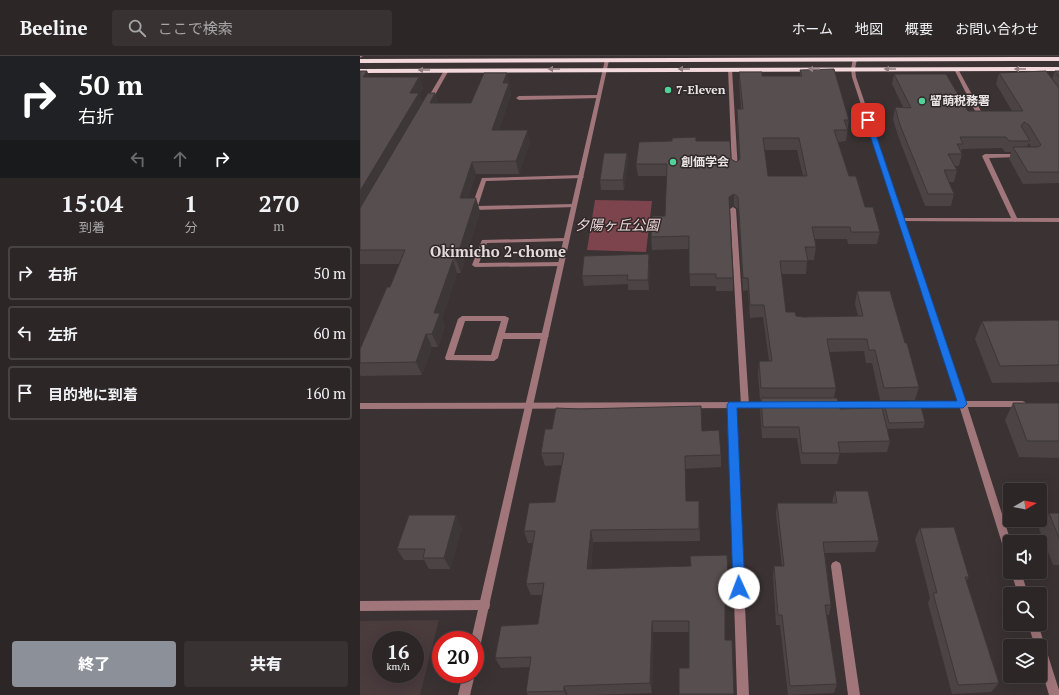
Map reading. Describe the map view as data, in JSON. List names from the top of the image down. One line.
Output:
{"districts":["Okimicho 2-chome"],"parks":["夕陽ヶ丘公園"],"places":["7-Eleven","留萌税務署","創価学会"],"north":"right","page":{"header":"Beeline","search":"ここで検索","nav":["ホーム","地図","概要","お問い合わせ"],"turn":["50 m","右折"],"eta":["15:04","到着","1","分","270","m"],"list":[{"name":"右折","value":"50 m"},{"name":"左折","value":"60 m"},{"name":"目的地に到着","value":"160 m"}],"speed":"16 km/h","limit":"20","buttons":["終了","共有"]}}
